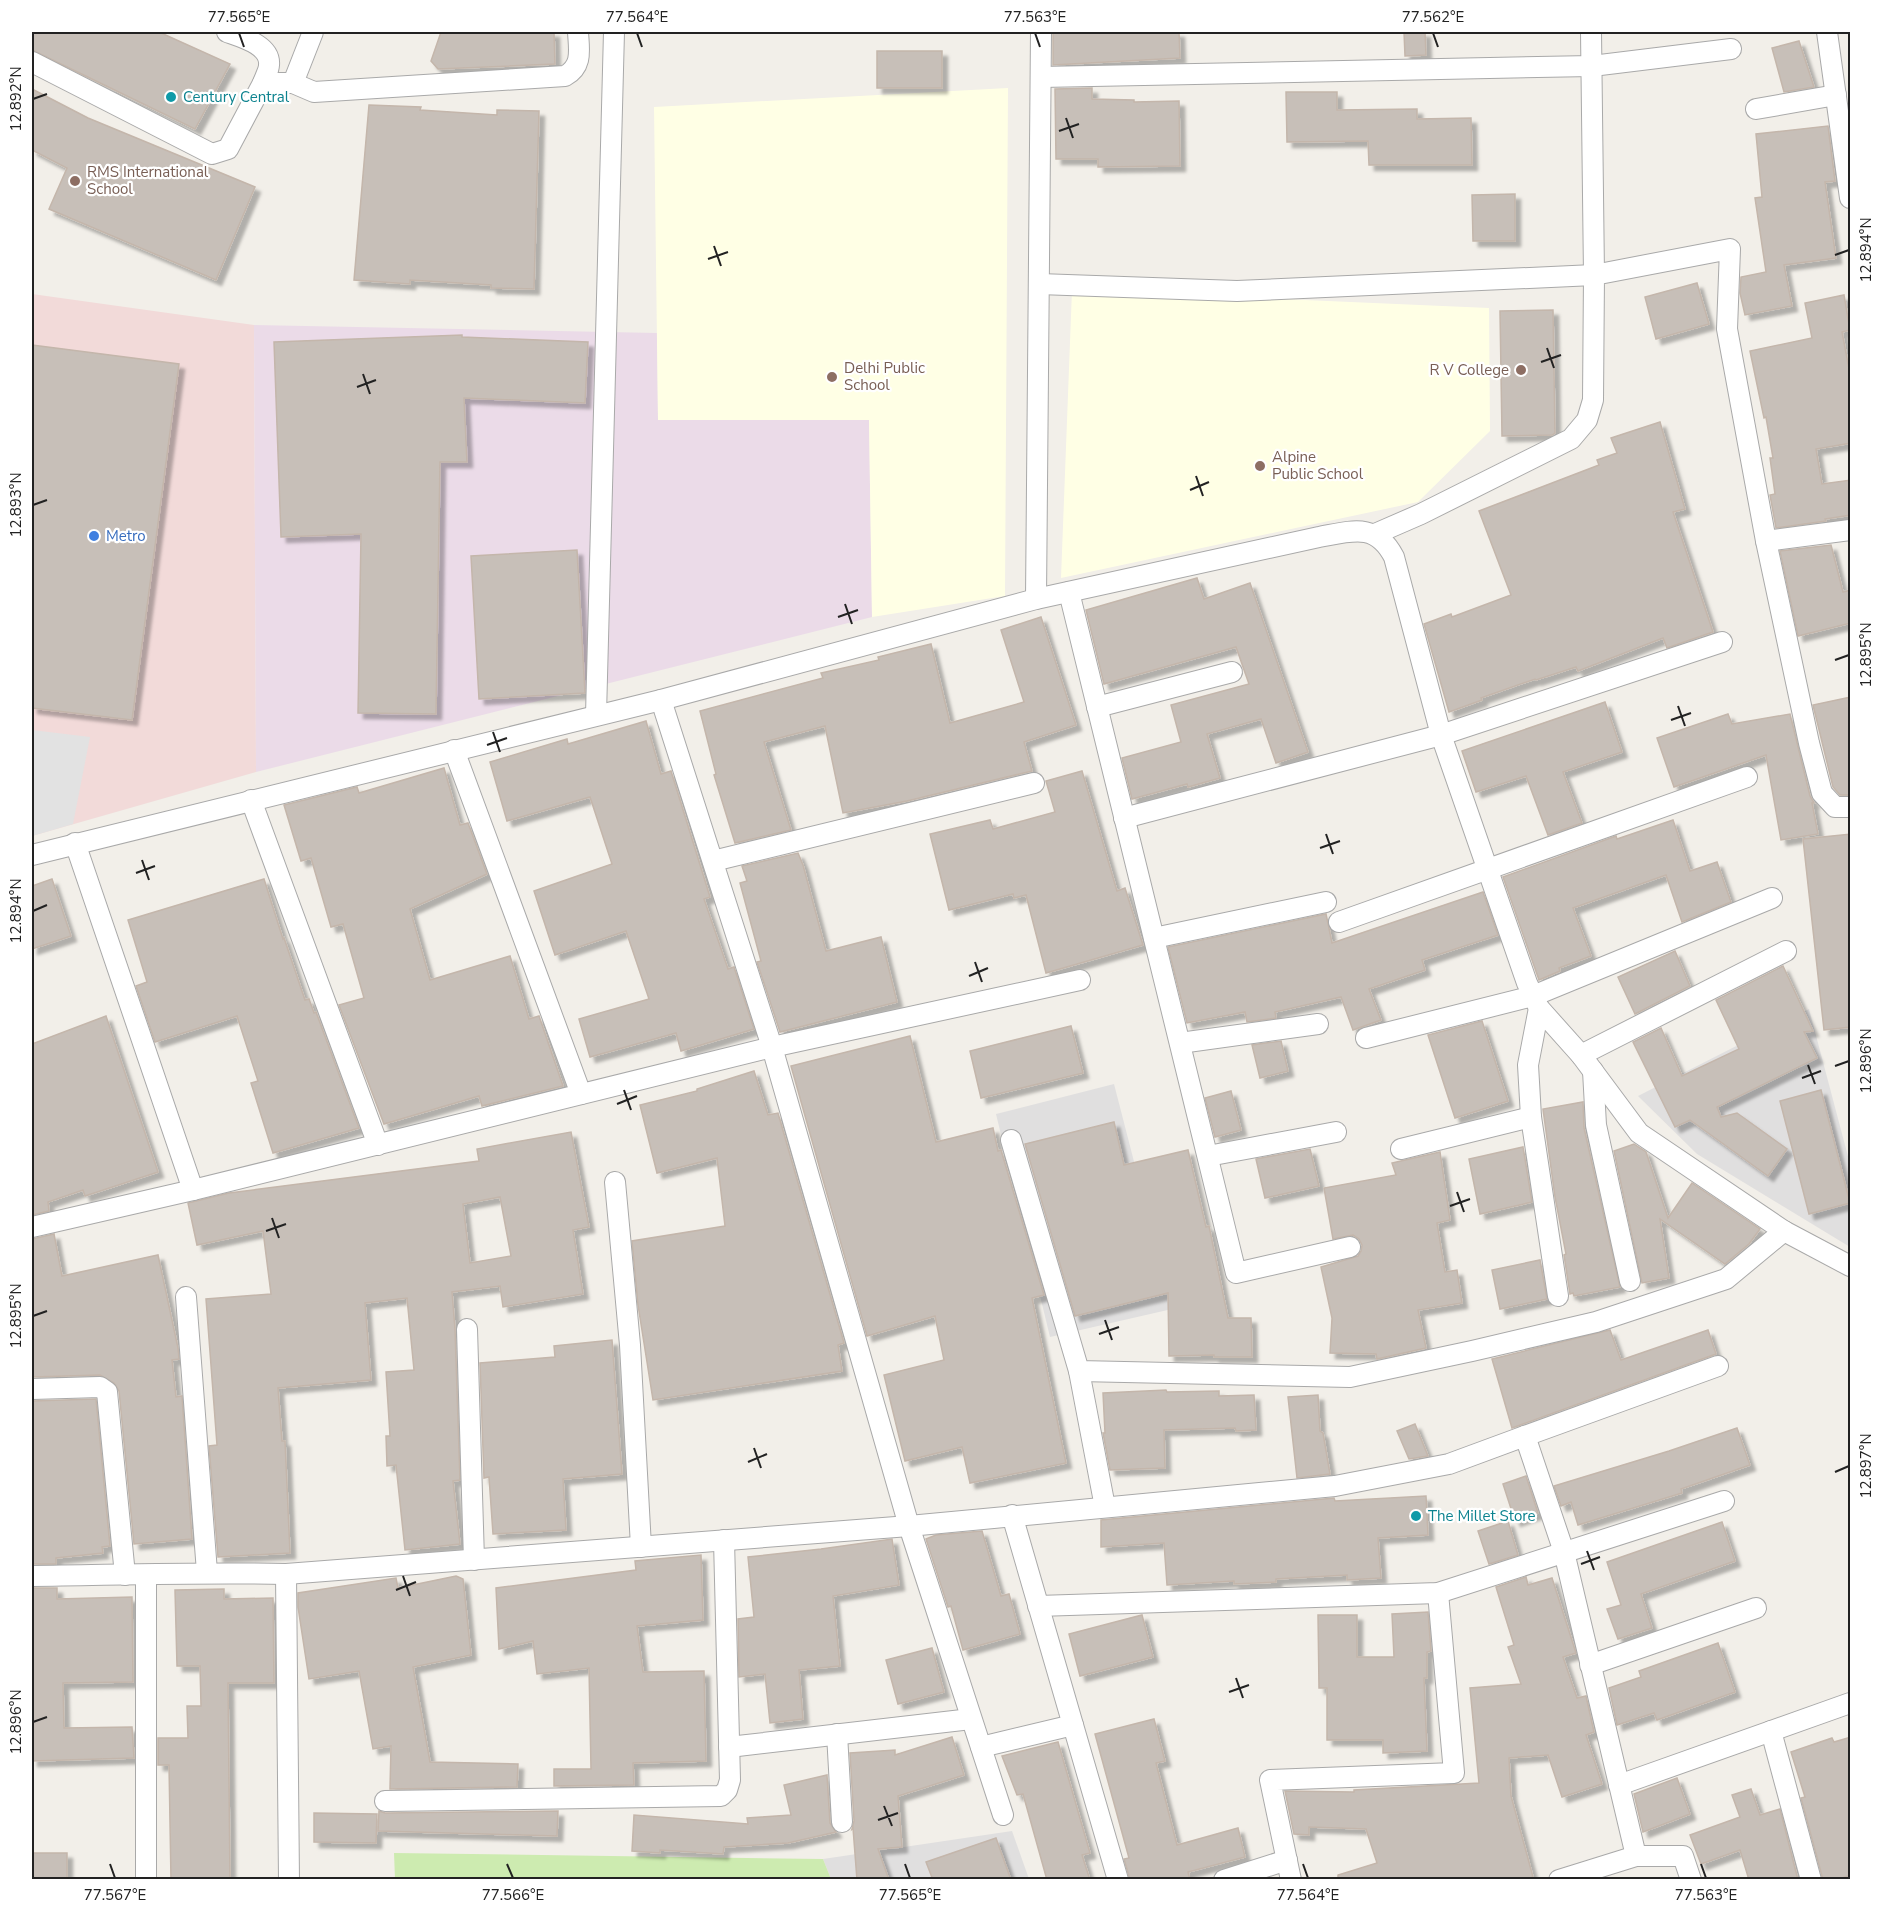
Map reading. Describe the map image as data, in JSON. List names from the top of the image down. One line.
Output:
{"places":["Century Central","RMS International School","R V College","Delhi Public School","Alpine Public School","Metro","The Millet Store"],"coordinates":["77.565°E","77.564°E","77.563°E","77.562°E","12.892°N","12.894°N","12.893°N","12.895°N","12.896°N","12.897°N","77.567°E","77.566°E"]}
